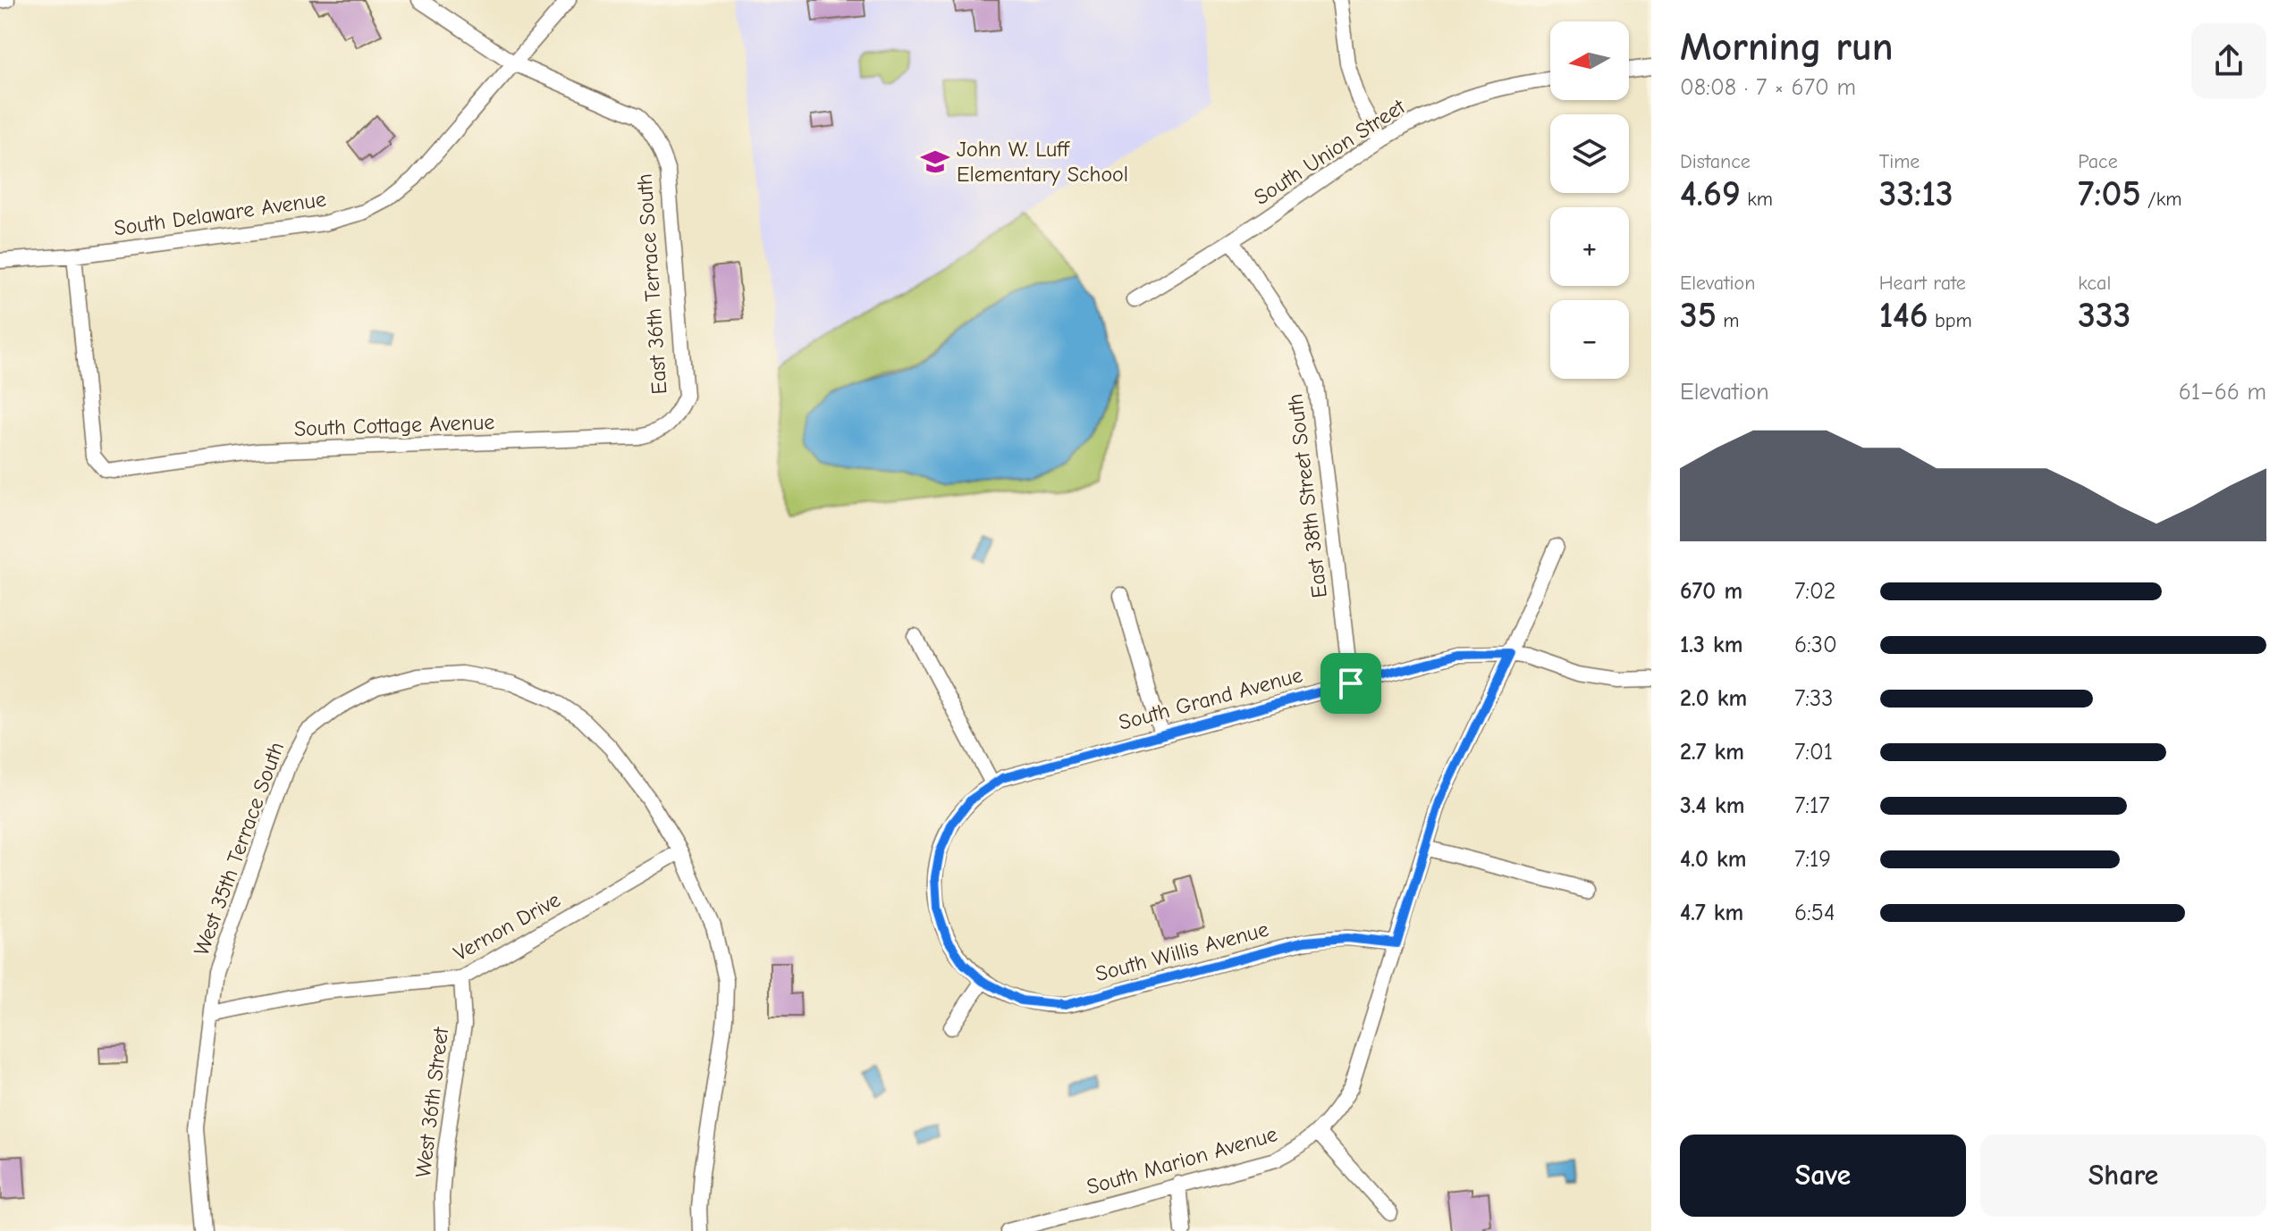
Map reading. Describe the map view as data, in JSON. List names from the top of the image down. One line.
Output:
{"streets":{"street":["South Union Street","South Delaware Avenue","East 36th Terrace South","South Cottage Avenue","East 38th Street South","South Grand Avenue","West 35th Terrace South","Vernon Drive","South Willis Avenue","West 36th Street","South Marion Avenue"]},"crossings":[["South Union Street","East 38th Street South"],["South Delaware Avenue","East 36th Terrace South"],["South Delaware Avenue","South Cottage Avenue"],["East 36th Terrace South","South Cottage Avenue"],["East 38th Street South","South Grand Avenue"],["South Grand Avenue","South Willis Avenue"],["South Grand Avenue","South Marion Avenue"],["West 35th Terrace South","Vernon Drive"],["Vernon Drive","West 36th Street"],["South Willis Avenue","South Marion Avenue"]],"places":{"school or university":["John W. Luff Elementary School"]},"north":"left","page":{"heading":["Morning run","08:08 · 7 × 670 m"],"map_buttons":["+","−"],"stats":[["Distance","4.69 km"],["Time","33:13"],["Pace","7:05 /km"],["Elevation","35 m"],["Heart rate","146 bpm"],["kcal","333"]],"chart":["Elevation","61–66 m"],"list":[{"name":"670 m","note":"7:02"},{"name":"1.3 km","note":"6:30"},{"name":"2.0 km","note":"7:33"},{"name":"2.7 km","note":"7:01"},{"name":"3.4 km","note":"7:17"},{"name":"4.0 km","note":"7:19"},{"name":"4.7 km","note":"6:54"}],"buttons":["Save","Share"]}}
